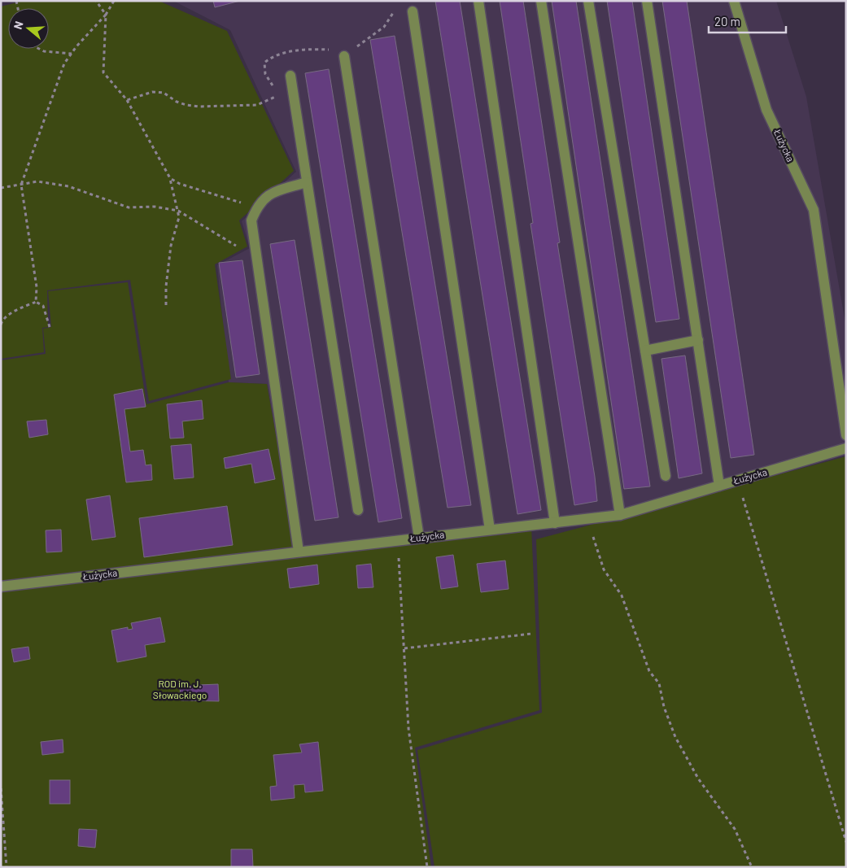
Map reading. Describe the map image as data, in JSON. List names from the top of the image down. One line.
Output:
{"streets":{"lane":["Łużycka"]},"parks":["ROD im. J. Słowackiego"],"scale_bar":"20 m","north":"left"}
